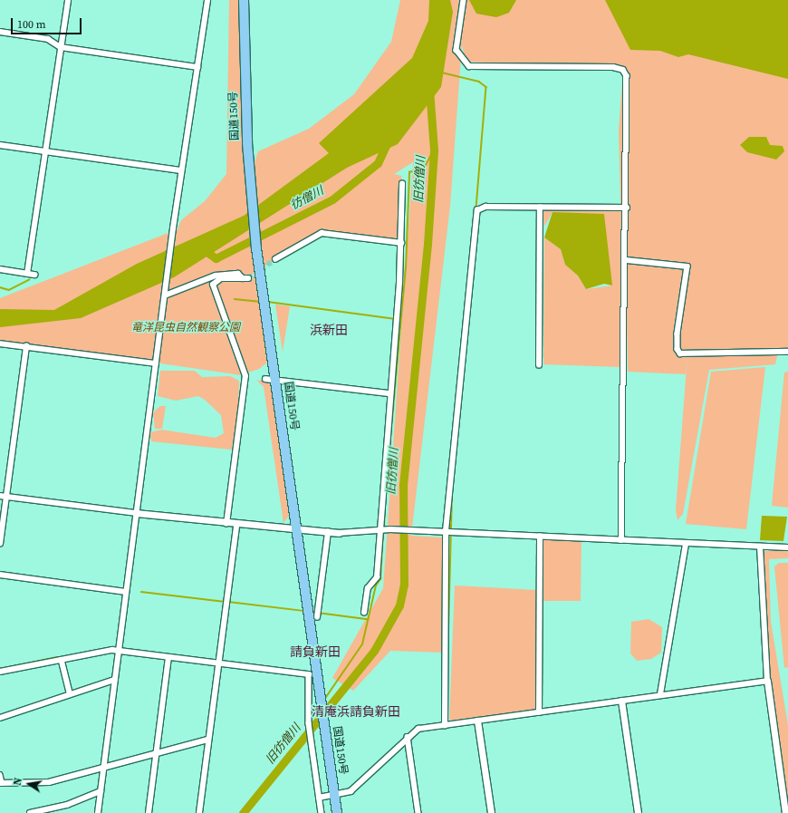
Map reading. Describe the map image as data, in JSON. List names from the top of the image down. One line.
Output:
{"streets":{"highway":["国道150号"]},"districts":["浜新田","請負新田","清庵浜請負新田"],"water":["旧彷僧川","彷僧川"],"parks":["竜洋昆虫自然観察公園"],"scale_bar":"100 m","north":"left"}
